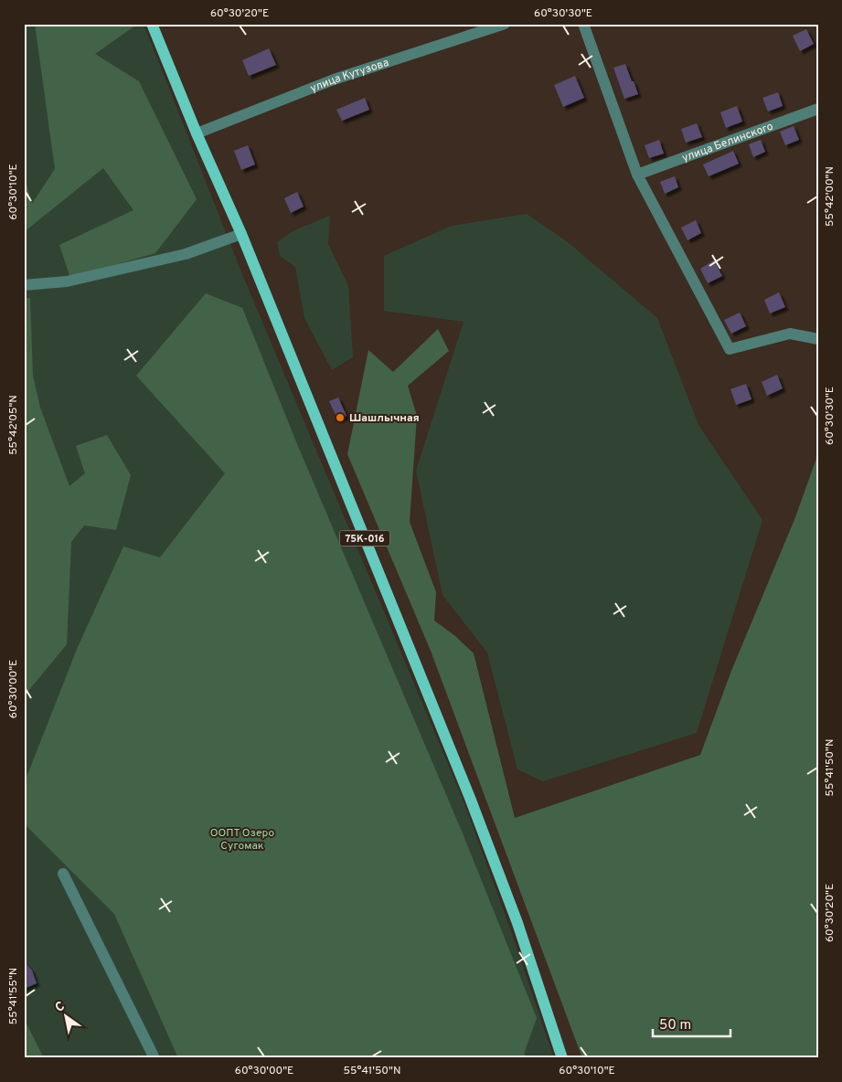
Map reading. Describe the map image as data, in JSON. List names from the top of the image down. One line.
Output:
{"streets":{"main road":["75К-016"],"street":["улица Кутузова","улица Белинского"]},"crossings":[["улица Кутузова","75К-016"]],"parks":["ООПТ Озеро Сугомак"],"places":["Шашлычная"],"scale_bar":"50 m","north":"top left","coordinates":["60°30'20\"E","60°30'30\"E","60°30'10\"E","55°42'00\"N","55°42'05\"N","60°30'00\"E","55°41'50\"N","55°41'55\"N"]}
